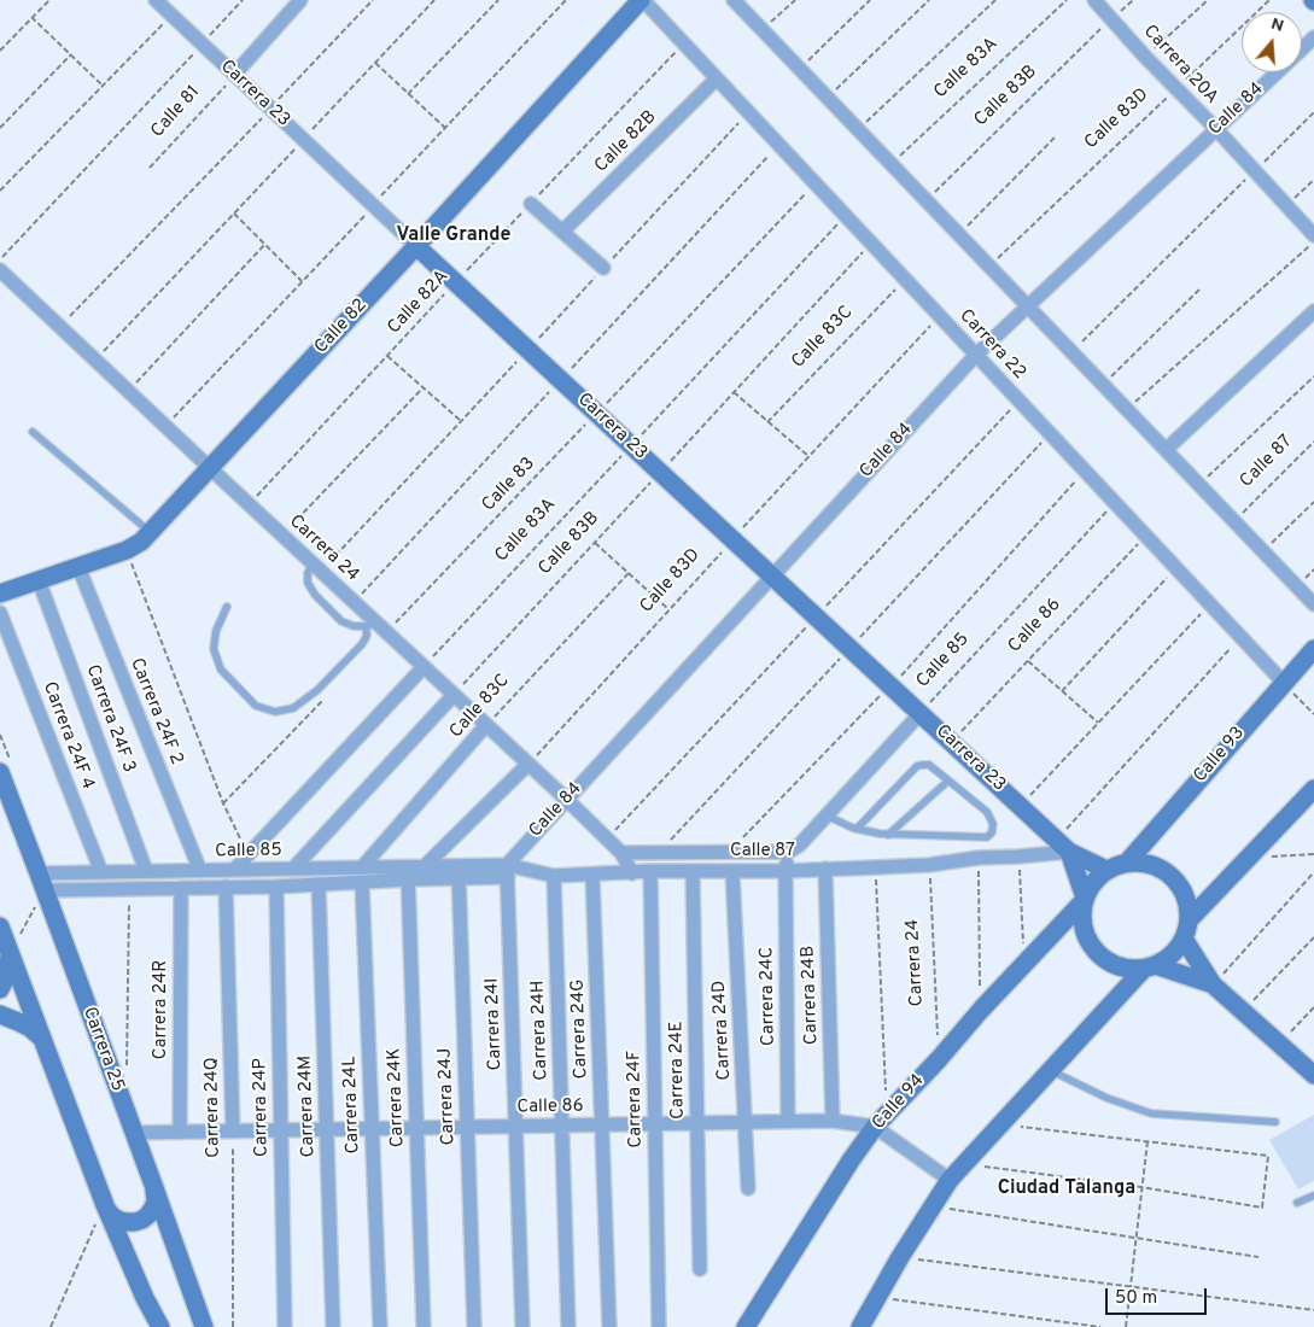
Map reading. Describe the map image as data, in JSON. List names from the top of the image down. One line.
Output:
{"streets":{"street":["Carrera 20A","Carrera 23","Calle 84","Calle 82B","Calle 82","Calle 83C","Carrera 22","Calle 87","Carrera 24","Calle 86","Calle 85","Carrera 24F 2","Carrera 24F 3","Carrera 24F 4","Calle 93","Carrera 24B","Carrera 24C","Carrera 24R","Carrera 24I","Carrera 24G","Carrera 24H","Carrera 24D","Carrera 25","Carrera 24E","Carrera 24J","Carrera 24K","Carrera 24F","Calle 94","Carrera 24L","Carrera 24M","Carrera 24Q","Carrera 24P"],"path":["Calle 83A","Calle 83B","Calle 81","Calle 83D","Calle 82A","Calle 83"]},"crossings":[["Carrera 20A","Calle 83B"],["Carrera 20A","Calle 84"],["Carrera 20A","Calle 83D"],["Calle 83A","Carrera 23"],["Calle 83A","Carrera 22"],["Calle 83A","Carrera 24"],["Carrera 23","Calle 83B"],["Carrera 23","Calle 84"],["Carrera 23","Calle 81"],["Carrera 23","Calle 83D"],["Carrera 23","Calle 82A"],["Carrera 23","Calle 82"],["Carrera 23","Calle 87"],["Carrera 23","Calle 83"],["Carrera 23","Calle 86"],["Carrera 23","Calle 85"],["Carrera 23","Calle 93"],["Carrera 23","Calle 94"],["Calle 83B","Carrera 22"],["Calle 83B","Carrera 24"],["Calle 84","Carrera 22"],["Calle 84","Calle 87"],["Calle 84","Carrera 24"],["Calle 84","Carrera 24I"],["Calle 83D","Carrera 22"],["Calle 83D","Carrera 24"],["Calle 82B","Carrera 22"],["Calle 82A","Carrera 22"],["Calle 82A","Carrera 24"],["Calle 82","Carrera 22"],["Calle 82","Carrera 24"],["Calle 82","Carrera 24F 2"],["Calle 82","Carrera 24F 3"],["Calle 83C","Carrera 22"],["Calle 83C","Carrera 24"],["Calle 83C","Calle 85"],["Carrera 22","Calle 83"],["Carrera 22","Calle 86"],["Carrera 22","Calle 85"],["Carrera 22","Calle 93"],["Calle 87","Carrera 24"],["Calle 87","Calle 85"],["Calle 87","Carrera 24B"],["Calle 87","Carrera 24C"],["Calle 87","Carrera 24I"],["Calle 87","Carrera 24G"],["Calle 87","Carrera 24H"],["Calle 87","Carrera 24D"],["Calle 87","Carrera 24E"],["Calle 87","Carrera 24J"],["Calle 87","Carrera 24F"],["Calle 83","Carrera 24"],["Carrera 24","Calle 94"],["Calle 86","Carrera 24B"],["Calle 86","Carrera 24C"],["Calle 86","Carrera 24R"],["Calle 86","Carrera 24I"],["Calle 86","Carrera 24G"],["Calle 86","Carrera 24H"],["Calle 86","Carrera 24D"],["Calle 86","Carrera 25"],["Calle 86","Carrera 24E"],["Calle 86","Carrera 24J"],["Calle 86","Carrera 24K"],["Calle 86","Carrera 24F"],["Calle 86","Calle 94"],["Calle 86","Carrera 24L"],["Calle 86","Carrera 24M"],["Calle 86","Carrera 24Q"],["Calle 86","Carrera 24P"],["Calle 85","Carrera 24F 2"],["Calle 85","Carrera 24F 3"],["Calle 85","Carrera 24F 4"],["Calle 85","Carrera 24C"],["Calle 85","Carrera 25"],["Calle 85","Carrera 24J"],["Calle 85","Carrera 24K"],["Calle 93","Calle 94"]],"districts":["Valle Grande","Ciudad Talanga"],"scale_bar":"50 m","north":"top"}
